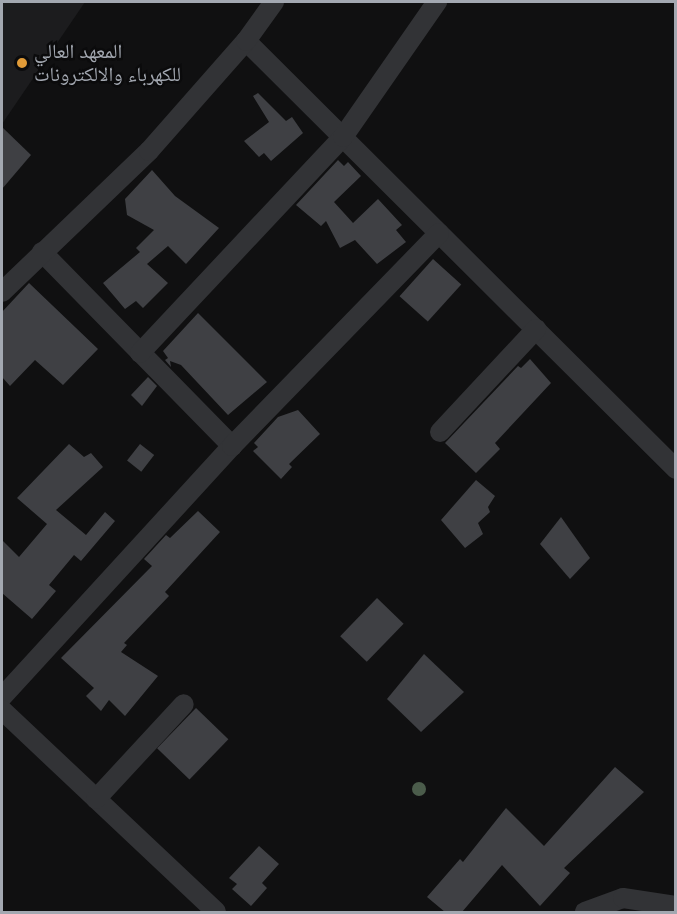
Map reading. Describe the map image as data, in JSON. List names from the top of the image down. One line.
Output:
{"places":["المعهد العالي للكهرباء والالكترونات"]}
